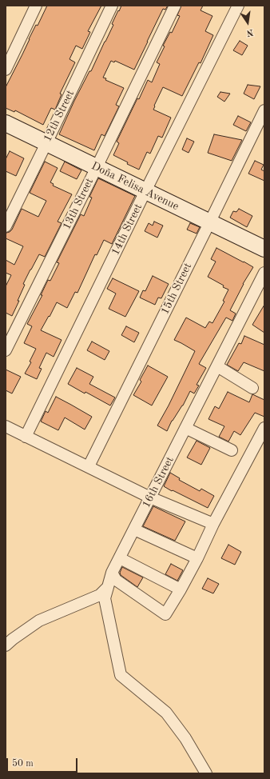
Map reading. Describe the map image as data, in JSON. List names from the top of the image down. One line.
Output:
{"streets":{"street":["12th Street","Doña Felisa Avenue","13th Street","14th Street","15th Street","16th Street"]},"crossings":[["12th Street","Doña Felisa Avenue"],["Doña Felisa Avenue","13th Street"],["Doña Felisa Avenue","14th Street"],["Doña Felisa Avenue","15th Street"]],"scale_bar":"50 m","north":"bottom"}
